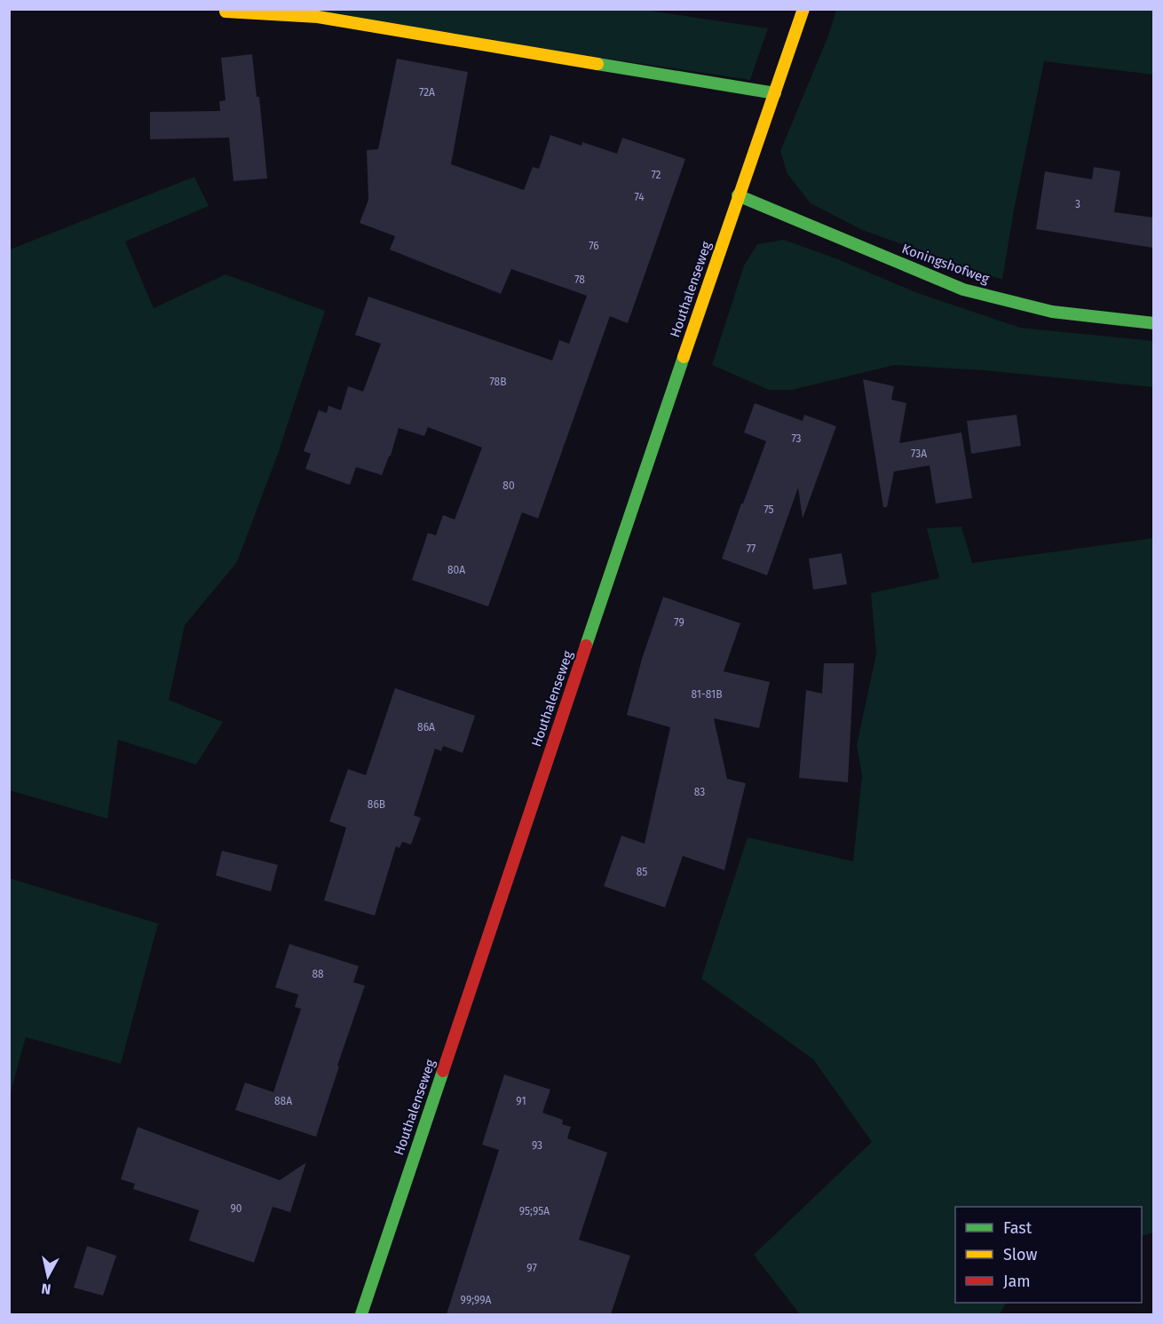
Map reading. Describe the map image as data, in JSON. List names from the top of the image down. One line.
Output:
{"streets":{"street":["Koningshofweg","Houthalenseweg"]},"crossings":[["Koningshofweg","Houthalenseweg"]],"house_numbers":["72A","72","74","3","76","78","78B","73","73A","80","75","77","80A","79","81-81B","86A","83","86B","85","88","88A","91","93","90","95;95A","97","99;99A"],"legend":["Fast","Slow","Jam"],"north":"bottom"}
